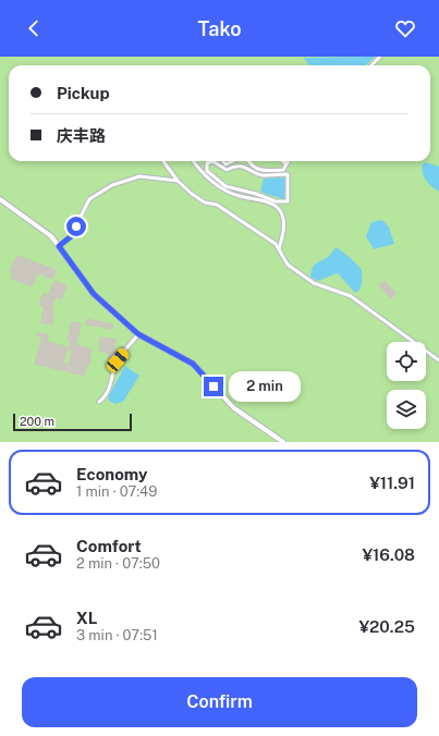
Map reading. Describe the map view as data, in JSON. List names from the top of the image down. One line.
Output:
{"scale_bar":"200 m","page":{"header":"Tako","banner":["Pickup","庆丰路"],"bubble":"2 min","scale":"200 m","list":[{"name":"Economy","note":"1 min · 07:49","value":"¥11.91"},{"name":"Comfort","note":"2 min · 07:50","value":"¥16.08"},{"name":"XL","note":"3 min · 07:51","value":"¥20.25"}],"buttons":"Confirm"}}
